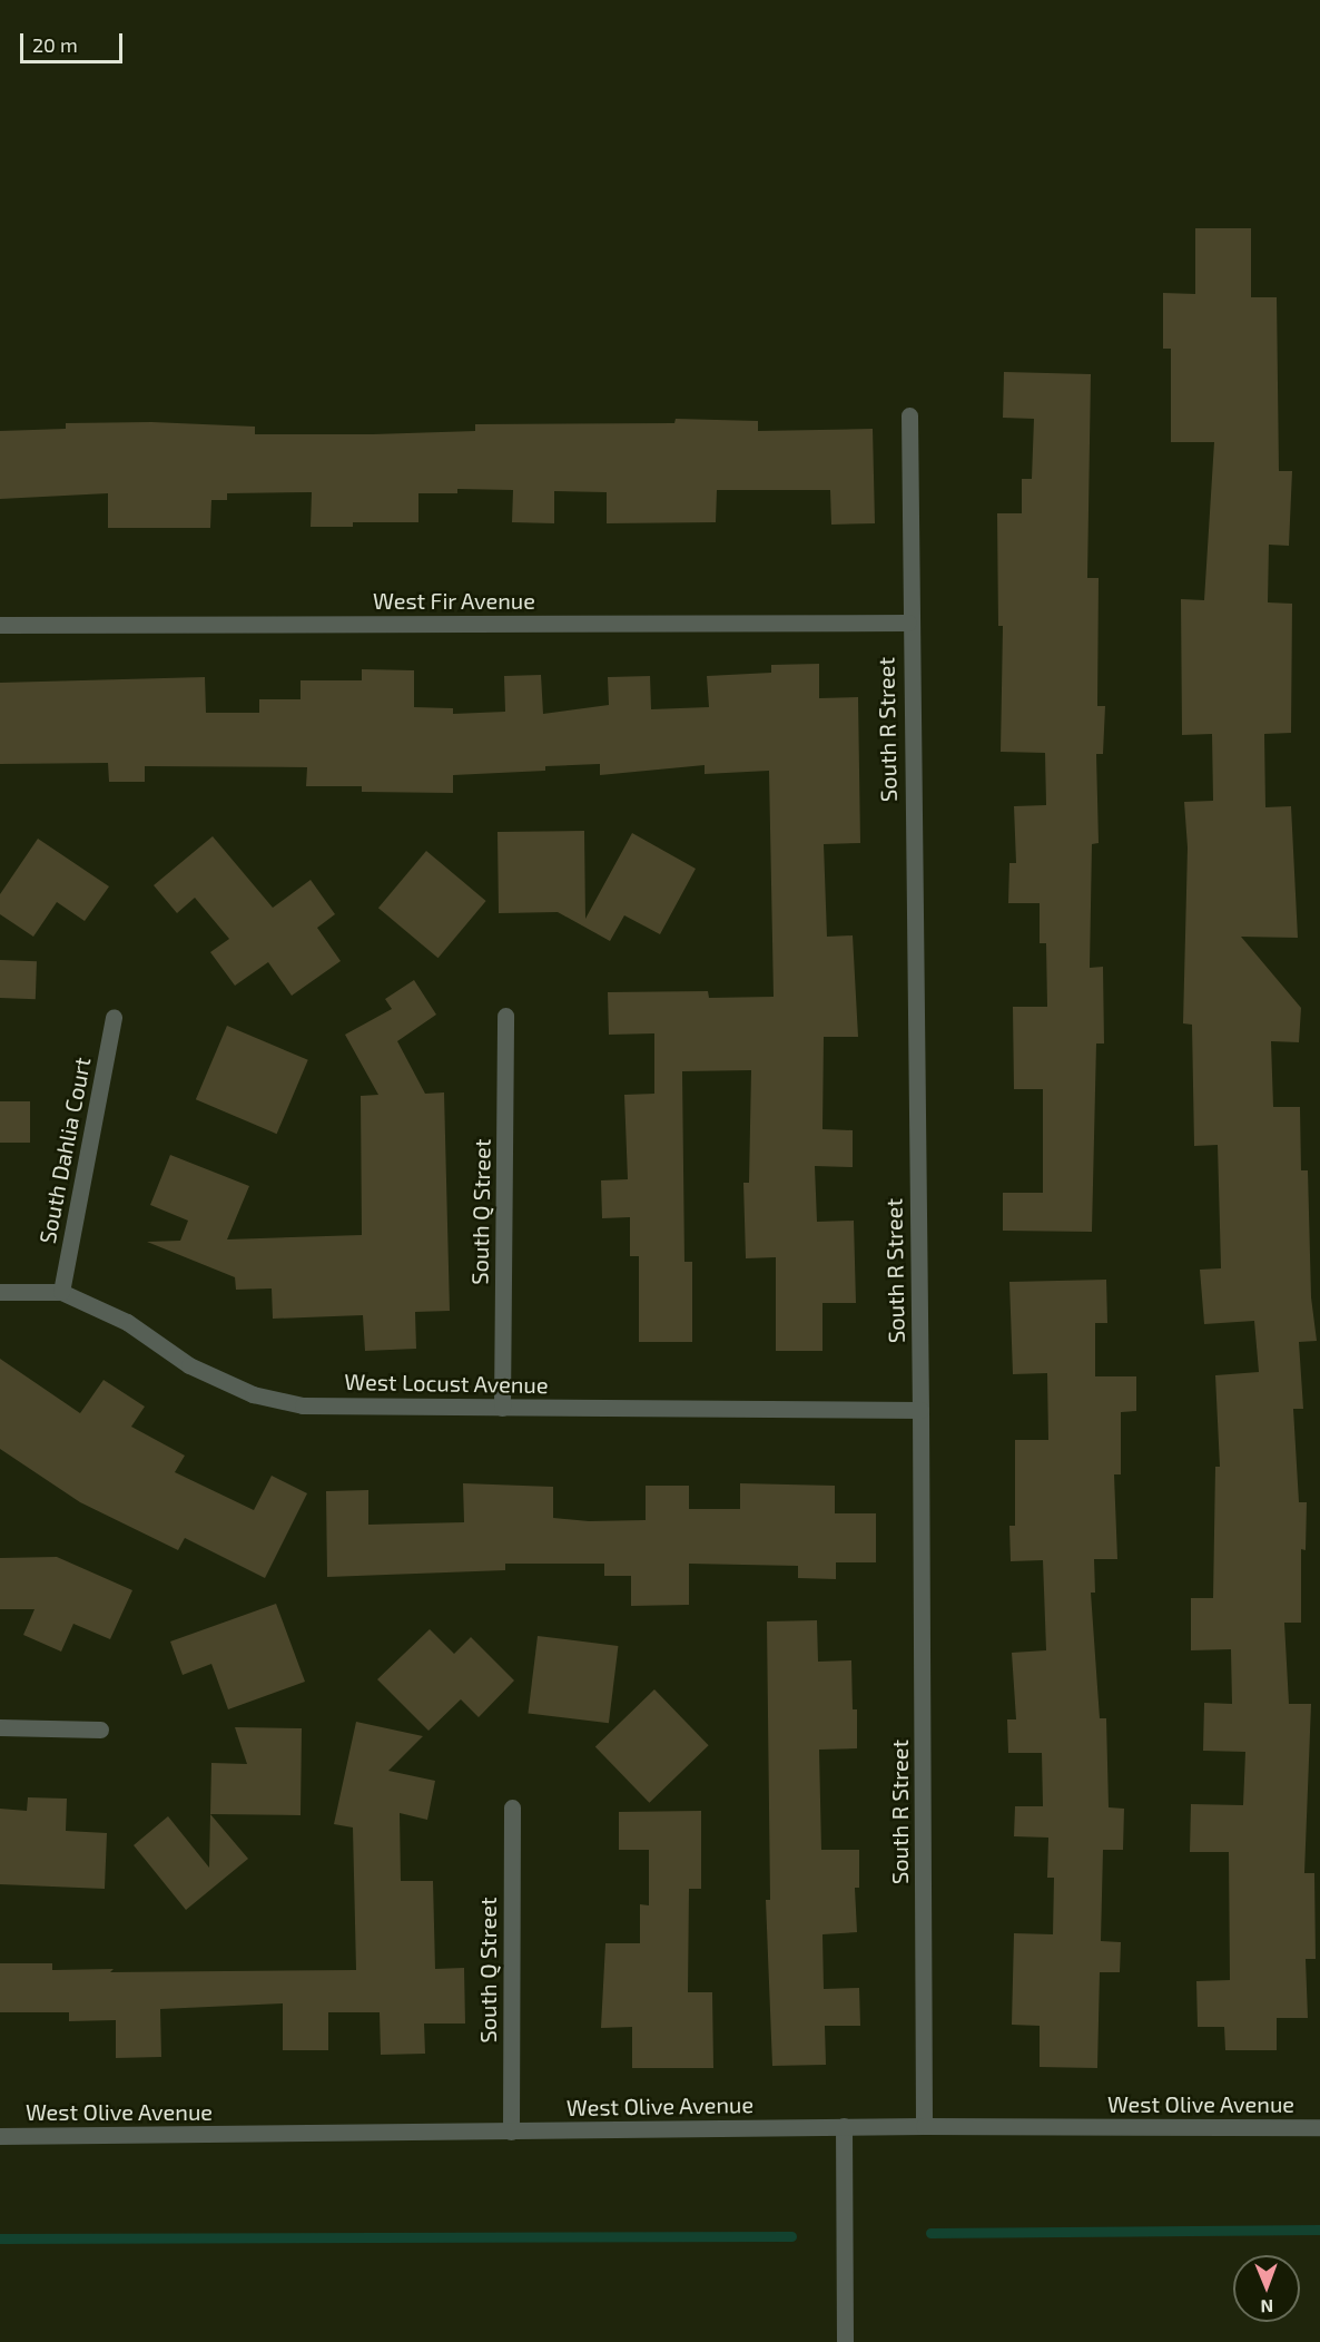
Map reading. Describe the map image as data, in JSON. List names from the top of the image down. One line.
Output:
{"streets":{"street":["West Fir Avenue","South R Street","South Dahlia Court","South Q Street","West Locust Avenue","West Olive Avenue"]},"crossings":[["West Fir Avenue","South R Street"],["South R Street","West Locust Avenue"],["South R Street","West Olive Avenue"],["South Dahlia Court","West Locust Avenue"],["South Q Street","West Locust Avenue"],["South Q Street","West Olive Avenue"]],"scale_bar":"20 m","north":"bottom"}
